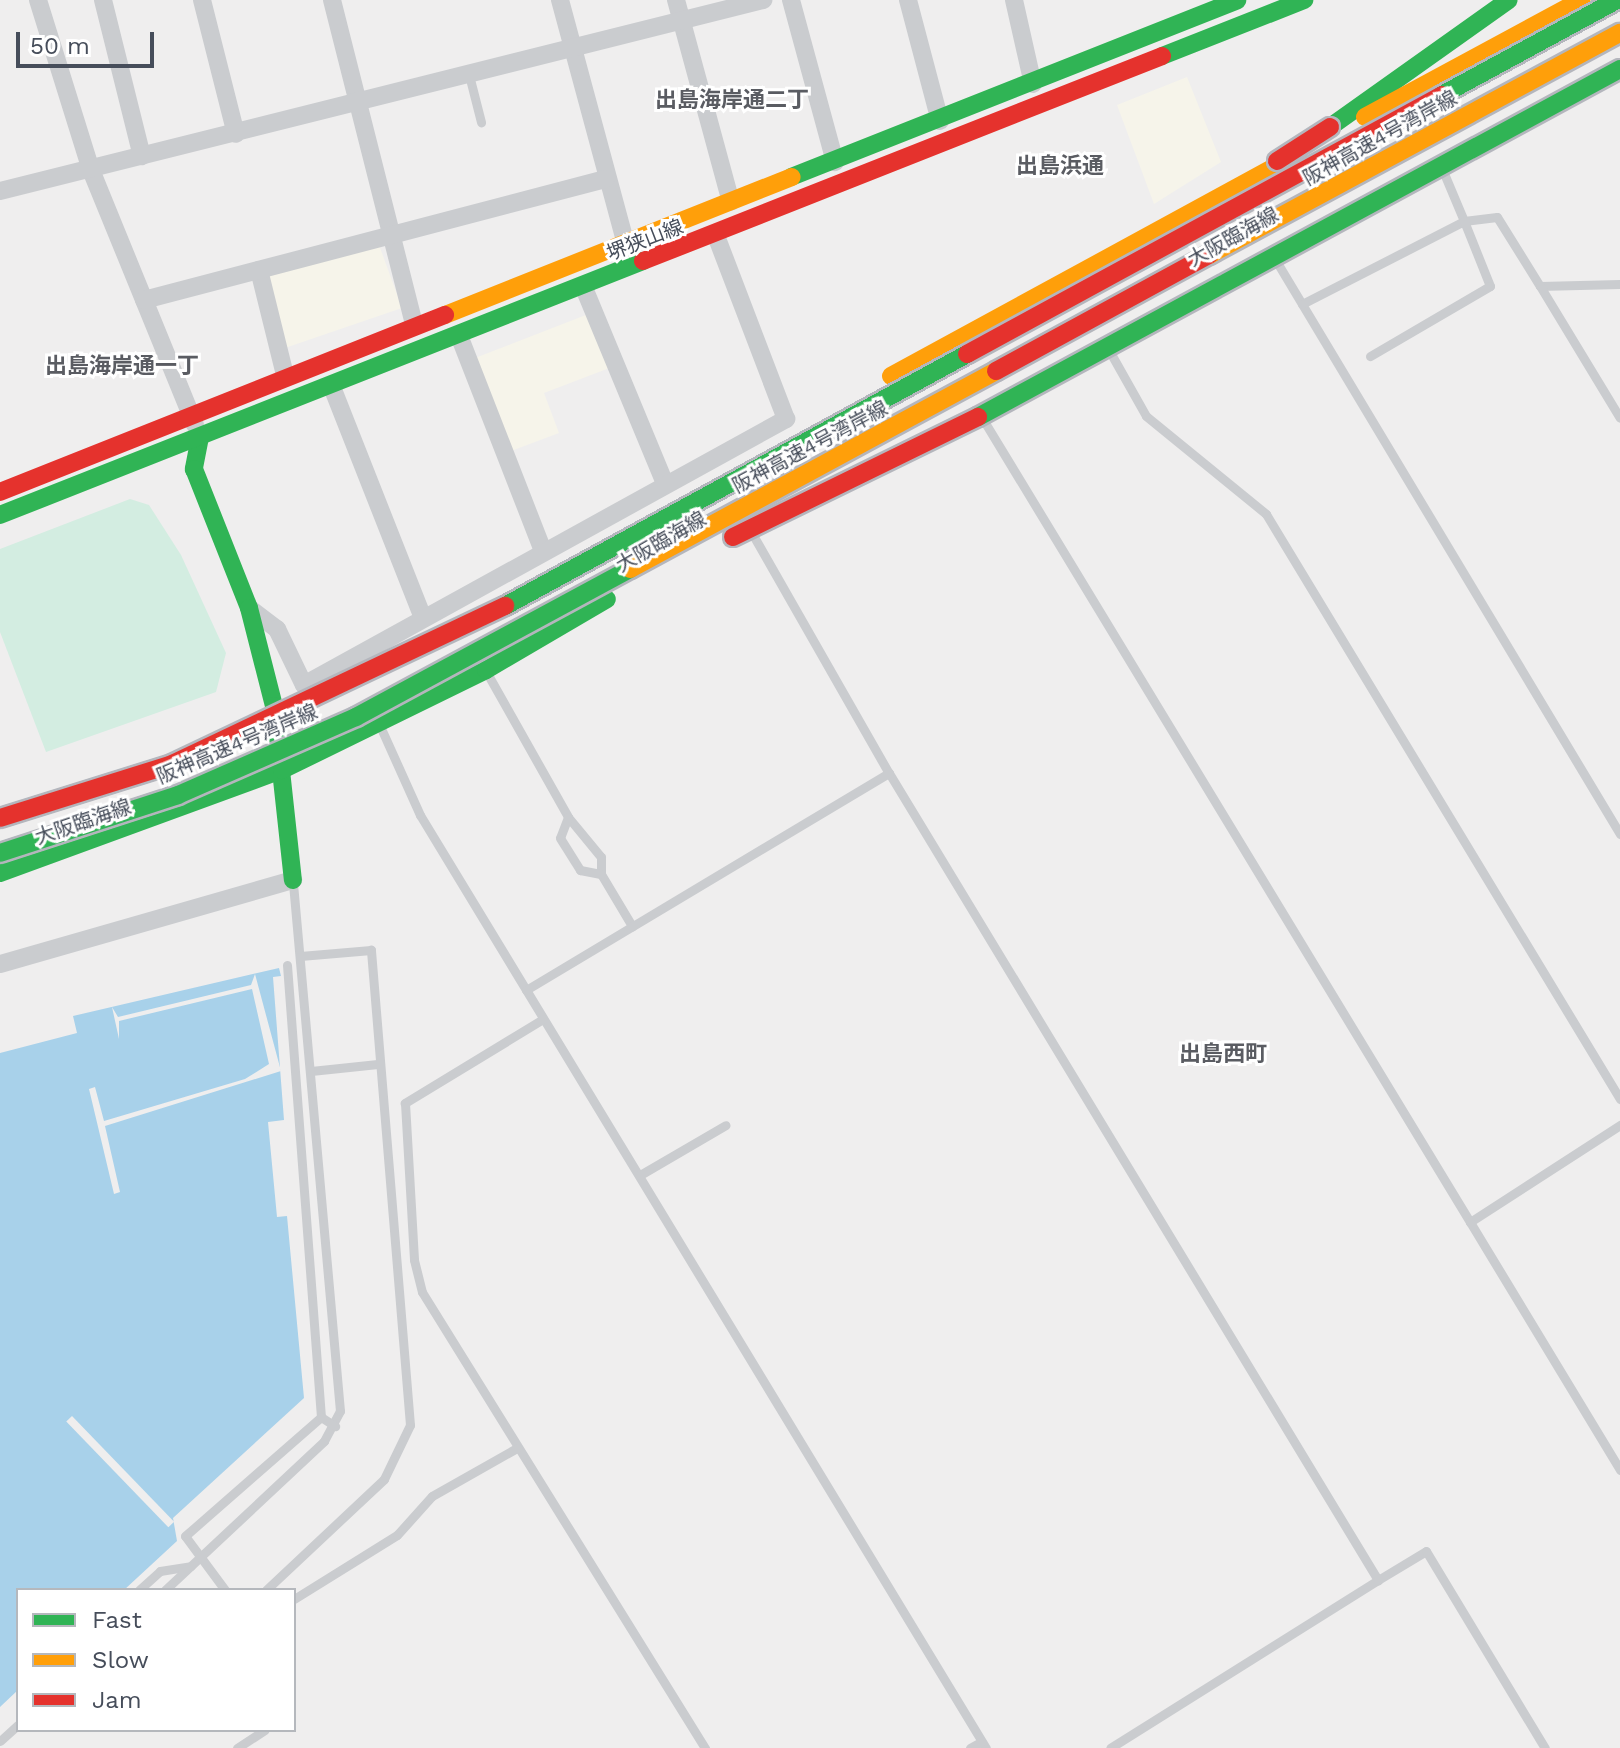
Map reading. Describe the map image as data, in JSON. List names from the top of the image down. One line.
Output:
{"streets":{"main road":["阪神高速4号湾岸線","大阪臨海線","堺狭山線"]},"districts":["出島海岸通二丁","出島浜通","出島海岸通一丁","出島西町"],"legend":["Fast","Slow","Jam"],"scale_bar":"50 m"}
